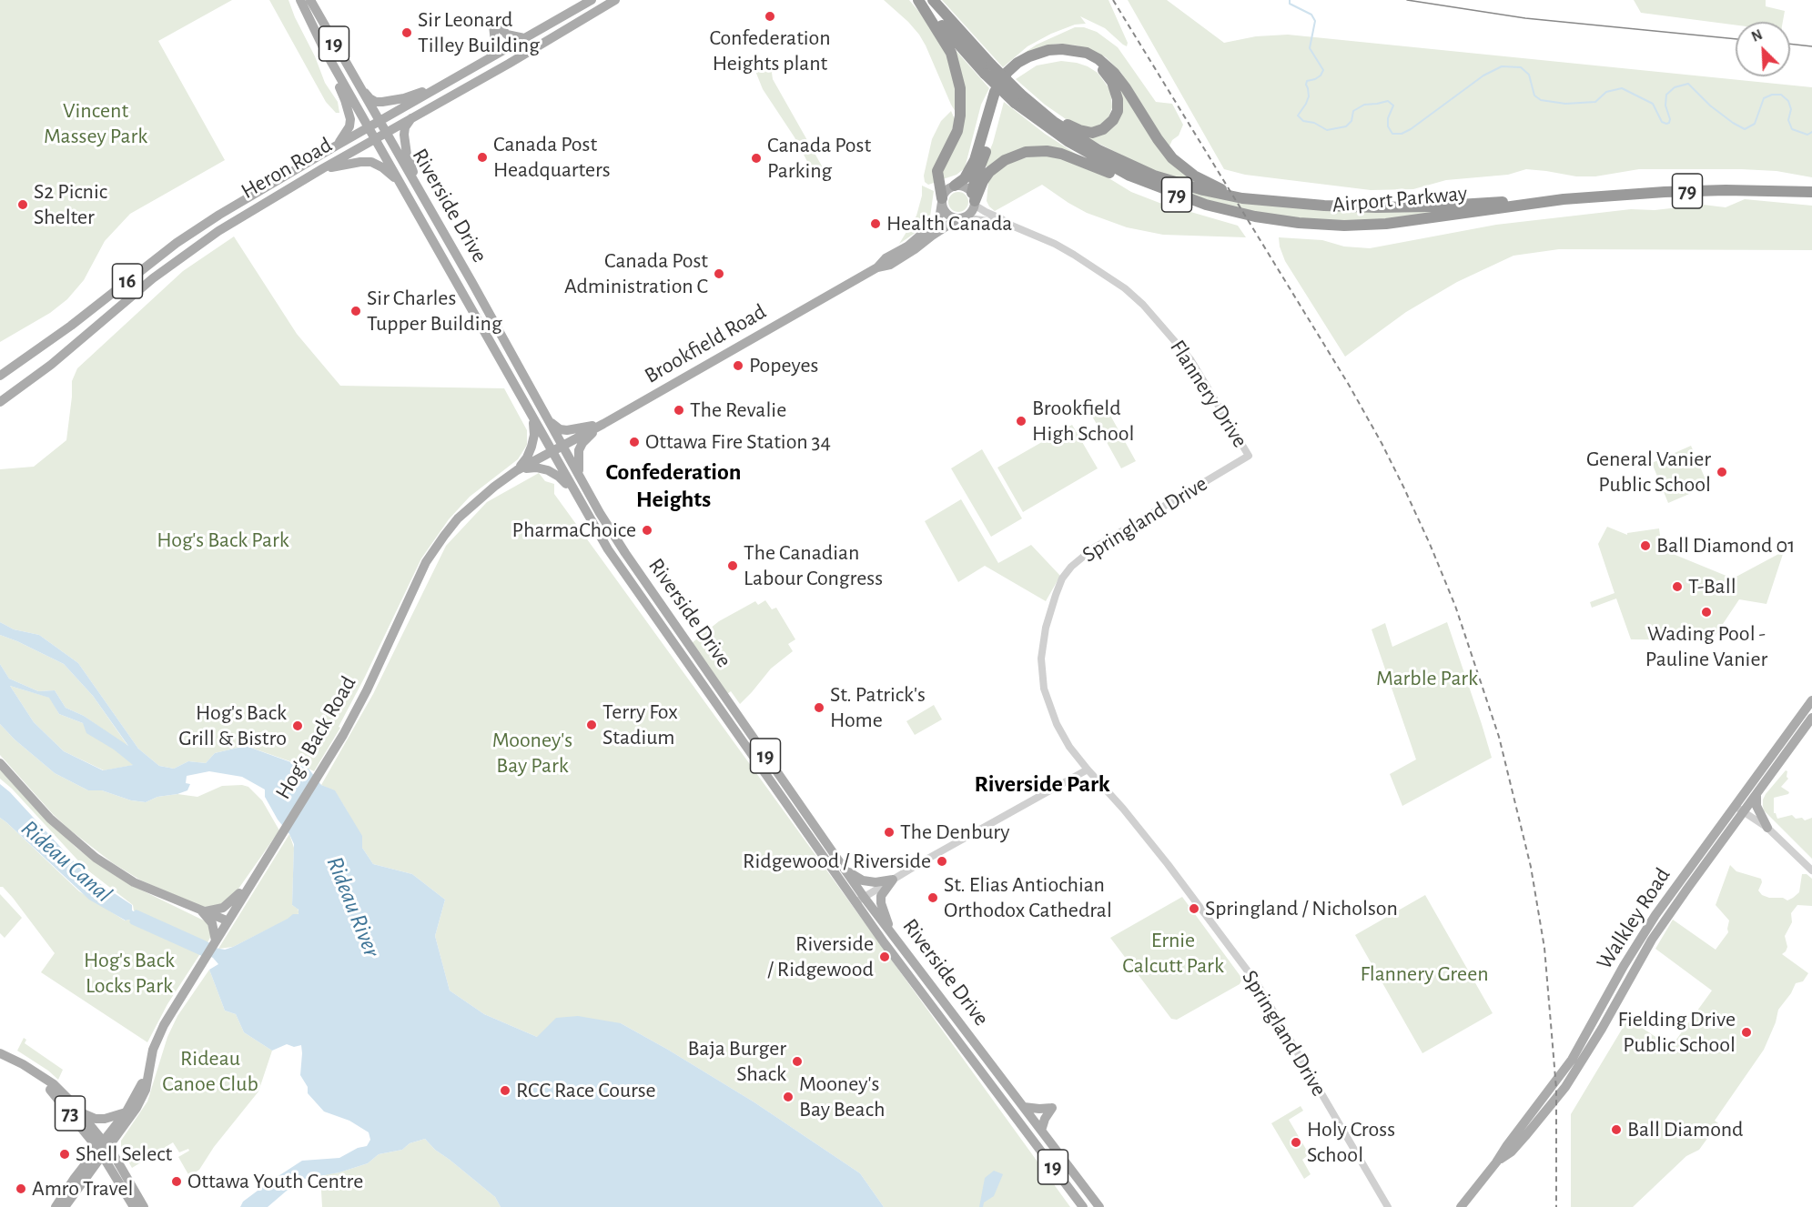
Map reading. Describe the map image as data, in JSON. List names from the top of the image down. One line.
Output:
{"streets":{"highway":["79","Airport Parkway"],"main road":["19","Heron Road","Riverside Drive","16","Brookfield Road","Hog's Back Road","Walkley Road","73"],"street":["Flannery Drive","Springland Drive"]},"crossings":[["Heron Road","Riverside Drive"],["Riverside Drive","Brookfield Road"],["Riverside Drive","Hog's Back Road"],["Brookfield Road","Flannery Drive"],["Brookfield Road","Hog's Back Road"],["Flannery Drive","Springland Drive"],["Hog's Back Road","73"]],"districts":["Confederation Heights","Riverside Park"],"water":["Rideau Canal","Rideau River"],"parks":["Vincent Massey Park","Hog's Back Park","Marble Park","Mooney's Bay Park","Ernie Calcutt Park","Hog's Back Locks Park","Flannery Green","Rideau Canoe Club"],"places":["Confederation Heights plant","Sir Leonard Tilley Building","Canada Post Headquarters","Canada Post Parking","S2 Picnic Shelter","Health Canada","Canada Post Administration C","Sir Charles Tupper Building","Popeyes","The Revalie","Brookfield High School","Ottawa Fire Station 34","General Vanier Public School","PharmaChoice","Ball Diamond 01","The Canadian Labour Congress","T-Ball","Wading Pool - Pauline Vanier","St. Patrick's Home","Terry Fox Stadium","Hog's Back Grill & Bistro","The Denbury","Ridgewood / Riverside","St. Elias Antiochian Orthodox Cathedral","Springland / Nicholson","Riverside / Ridgewood","Fielding Drive Public School","Baja Burger Shack","RCC Race Course","Mooney's Bay Beach","Ball Diamond","Holy Cross School","Shell Select","Ottawa Youth Centre","Amro Travel"],"north":"top left"}
